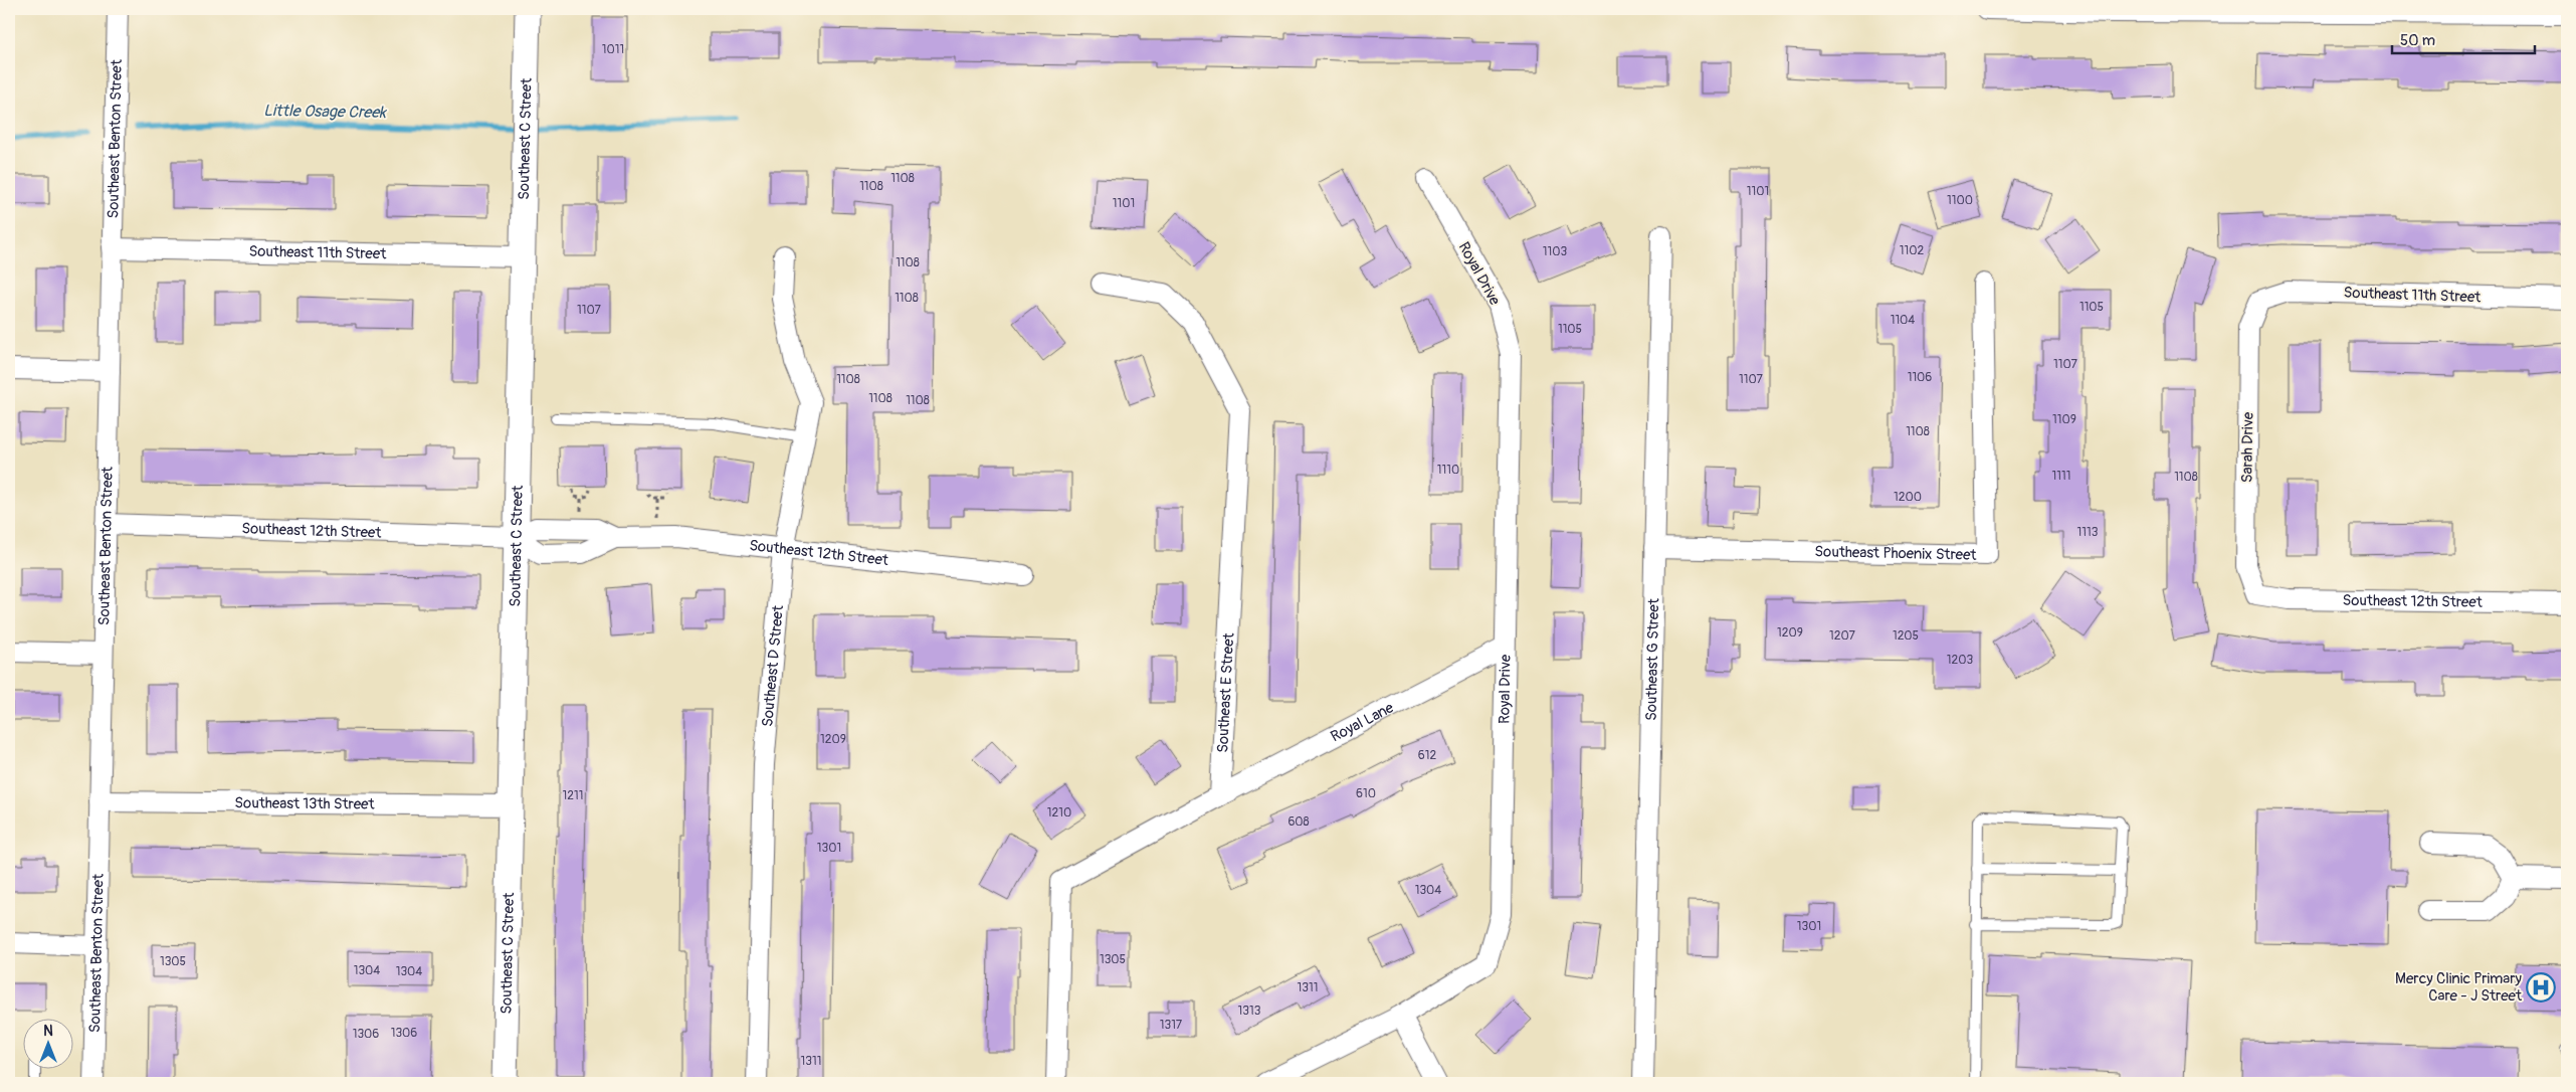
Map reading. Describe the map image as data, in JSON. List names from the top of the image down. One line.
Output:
{"streets":{"street":["Southeast Benton Street","Southeast C Street","Southeast 11th Street","Royal Drive","Sarah Drive","Southeast 12th Street","Southeast Phoenix Street","Southeast G Street","Southeast D Street","Southeast E Street","Royal Lane","Southeast 13th Street"]},"crossings":[["Southeast Benton Street","Southeast 11th Street"],["Southeast Benton Street","Southeast 12th Street"],["Southeast Benton Street","Southeast 13th Street"],["Southeast C Street","Southeast 11th Street"],["Southeast C Street","Southeast 12th Street"],["Southeast C Street","Southeast 13th Street"],["Southeast 11th Street","Sarah Drive"],["Royal Drive","Royal Lane"],["Sarah Drive","Southeast 12th Street"],["Southeast 12th Street","Southeast D Street"],["Southeast Phoenix Street","Southeast G Street"],["Southeast E Street","Royal Lane"]],"water":["Little Osage Creek"],"places":{"hospital":["Mercy Clinic Primary Care - J Street"]},"house_numbers":["1011","1108","1108","1101","1100","1101","1102","1103","1108","1108","1105","1107","1104","1105","1107","1106","1108","1107","1108","1108","1109","1108","1110","1111","1108","1200","1113","1209","1207","1205","1203","1209","612","610","1211","1210","608","1301","1304","1301","1305","1305","1304","1304","1311","1313","1317","1306","1306","1311"],"scale_bar":"50 m","north":"top"}
